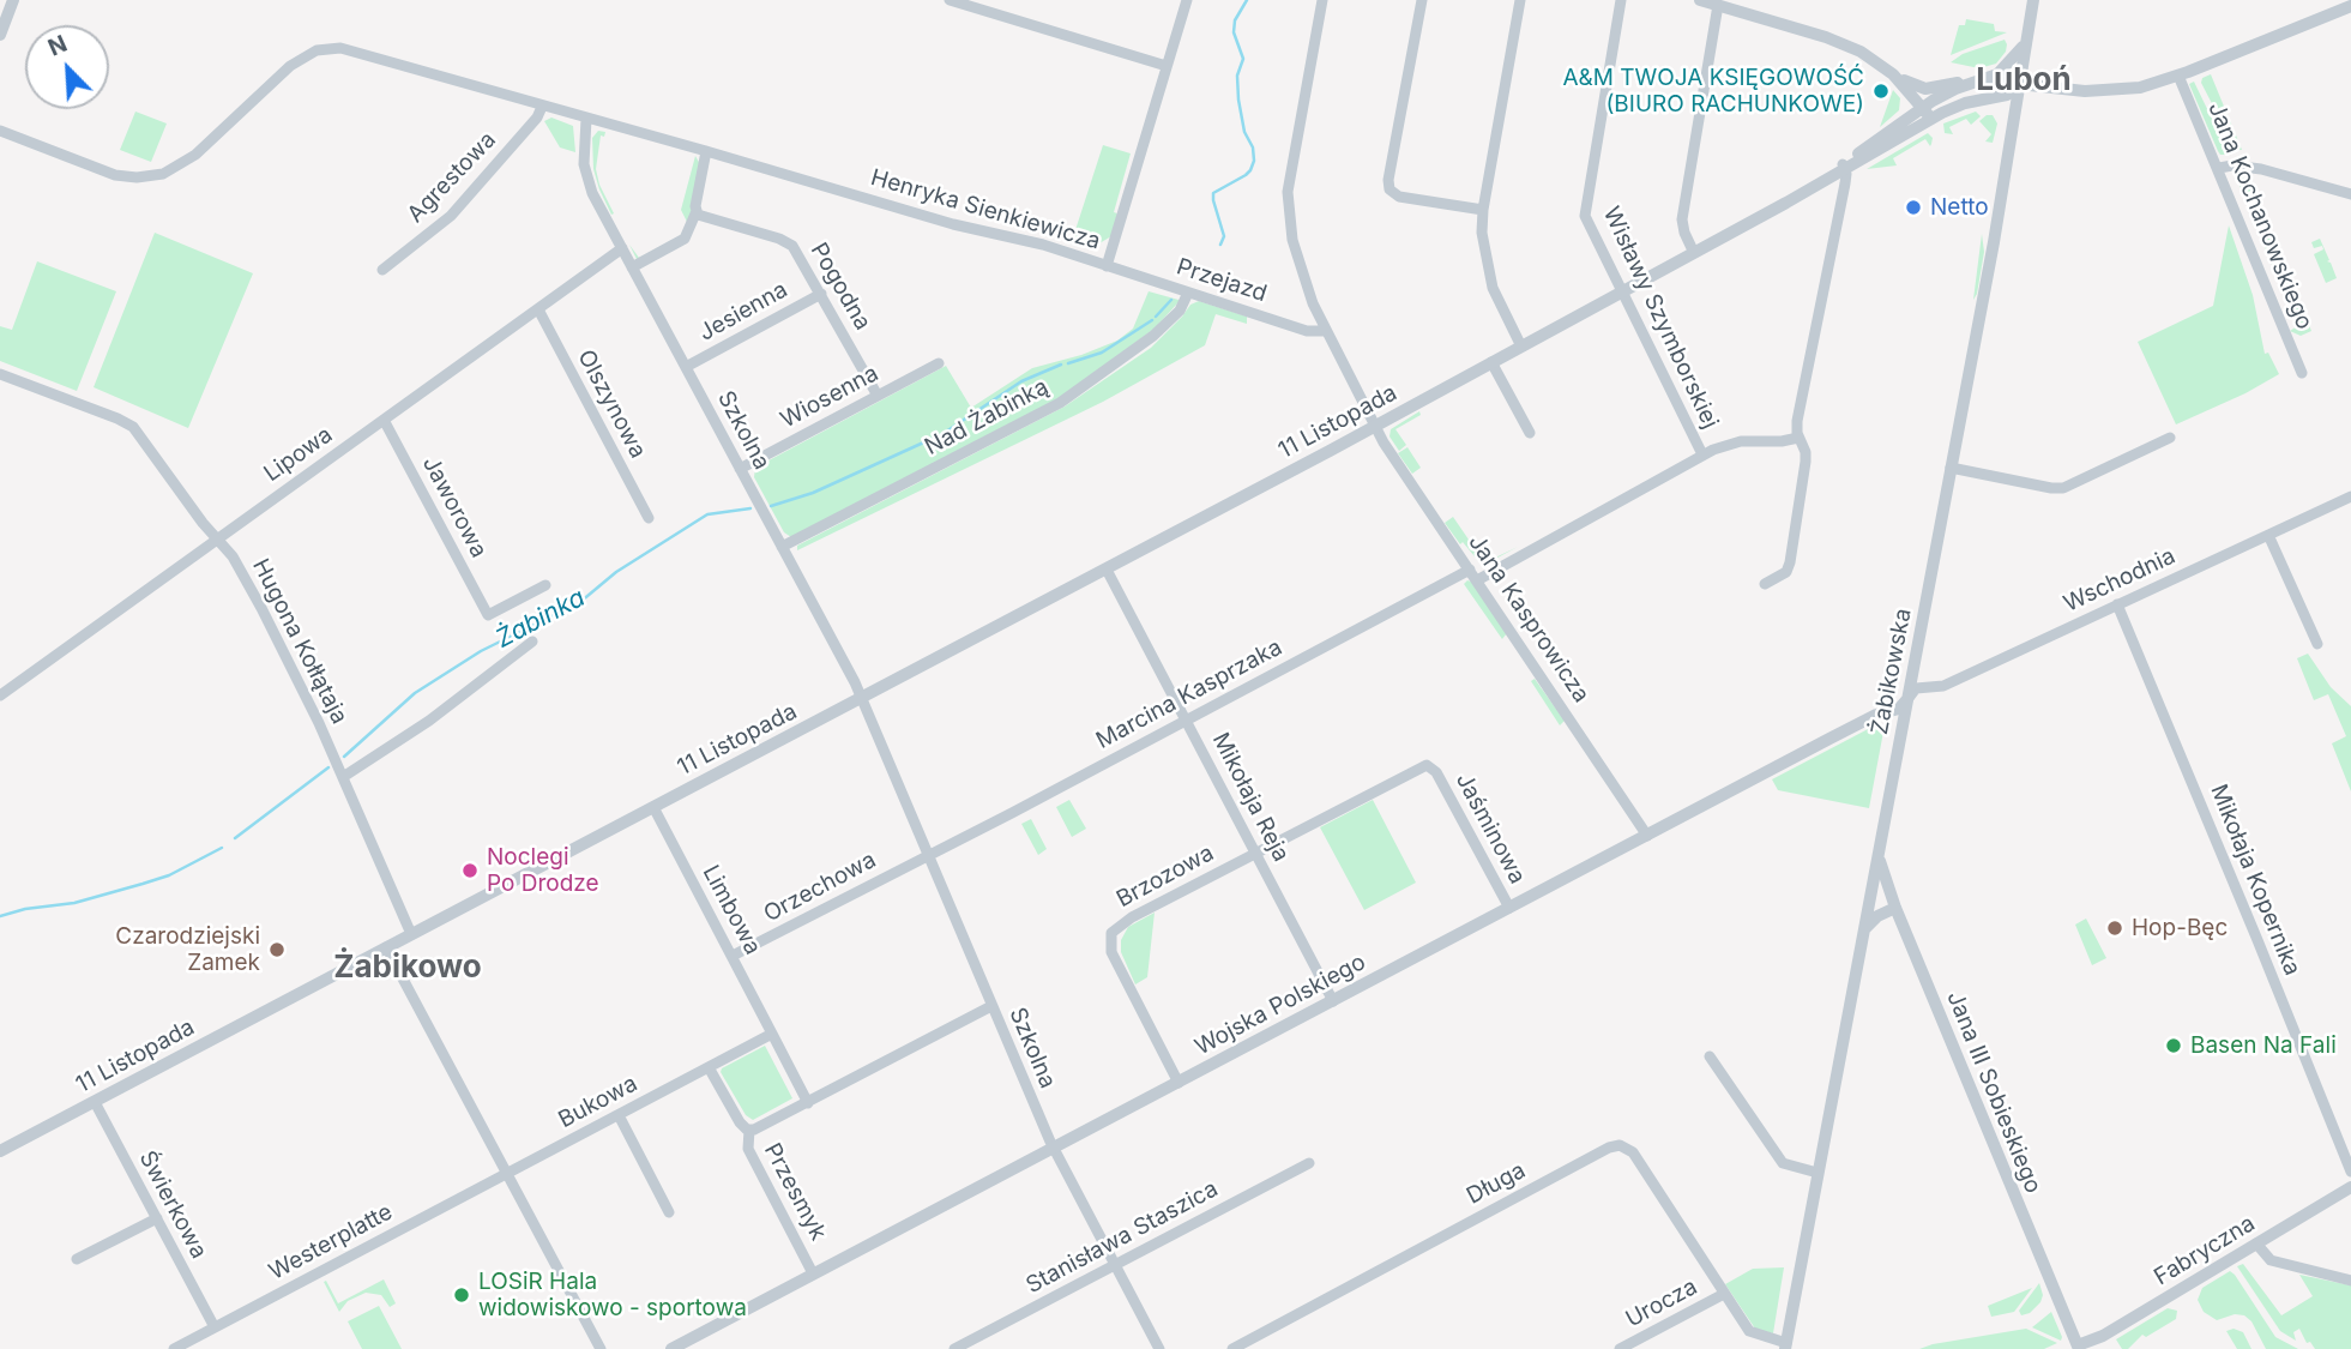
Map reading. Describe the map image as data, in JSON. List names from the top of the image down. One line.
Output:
{"streets":{"street":["Agrestowa","Henryka Sienkiewicza","Jana Kochanowskiego","Przejazd","Pogodna","Jesienna","Wisławy Szymborskiej","Wiosenna","Olszynowa","Nad Żabinką","11 Listopada","Szkolna","Lipowa","Jaworowa","Wschodnia","Jana Kasprowicza","Hugona Kołłątaja","Żabikowska","Marcina Kasprzaka","Mikołaja Reja","Jaśminowa","Brzozowa","Mikołaja Kopernika","Orzechowa","Limbowa","Wojska Polskiego","Jana III Sobieskiego","Bukowa","Długa","Przesmyk","Świerkowa","Stanisława Staszica","Westerplatte","Fabryczna","Urocza"]},"crossings":[["Henryka Sienkiewicza","Przejazd"],["Henryka Sienkiewicza","Szkolna"],["Przejazd","Nad Żabinką"],["Przejazd","Jana Kasprowicza"],["Pogodna","Jesienna"],["Pogodna","Wiosenna"],["Jesienna","Szkolna"],["Wisławy Szymborskiej","11 Listopada"],["Wiosenna","Szkolna"],["Olszynowa","Lipowa"],["Nad Żabinką","Szkolna"],["11 Listopada","Szkolna"],["11 Listopada","Jana Kasprowicza"],["11 Listopada","Hugona Kołłątaja"],["11 Listopada","Żabikowska"],["11 Listopada","Mikołaja Reja"],["11 Listopada","Limbowa"],["11 Listopada","Świerkowa"],["Szkolna","Lipowa"],["Szkolna","Marcina Kasprzaka"],["Szkolna","Orzechowa"],["Szkolna","Wojska Polskiego"],["Szkolna","Stanisława Staszica"],["Lipowa","Jaworowa"],["Lipowa","Hugona Kołłątaja"],["Wschodnia","Żabikowska"],["Wschodnia","Mikołaja Kopernika"],["Wschodnia","Wojska Polskiego"],["Jana Kasprowicza","Marcina Kasprzaka"],["Jana Kasprowicza","Wojska Polskiego"],["Żabikowska","Wojska Polskiego"],["Żabikowska","Jana III Sobieskiego"],["Marcina Kasprzaka","Mikołaja Reja"],["Marcina Kasprzaka","Orzechowa"],["Mikołaja Reja","Jaśminowa"],["Mikołaja Reja","Brzozowa"],["Mikołaja Reja","Wojska Polskiego"],["Jaśminowa","Brzozowa"],["Jaśminowa","Wojska Polskiego"],["Brzozowa","Wojska Polskiego"],["Orzechowa","Limbowa"],["Limbowa","Bukowa"],["Wojska Polskiego","Przesmyk"],["Jana III Sobieskiego","Fabryczna"],["Bukowa","Westerplatte"],["Długa","Urocza"],["Świerkowa","Westerplatte"]],"districts":["Luboń","Żabikowo"],"water":["Żabinka"],"places":["A&M TWOJA KSIĘGOWOŚĆ (BIURO RACHUNKOWE)","Netto","Noclegi Po Drodze","Hop-Bęc","Czarodziejski Zamek","Basen Na Fali","LOSiR Hala widowiskowo - sportowa"],"north":"top left"}
